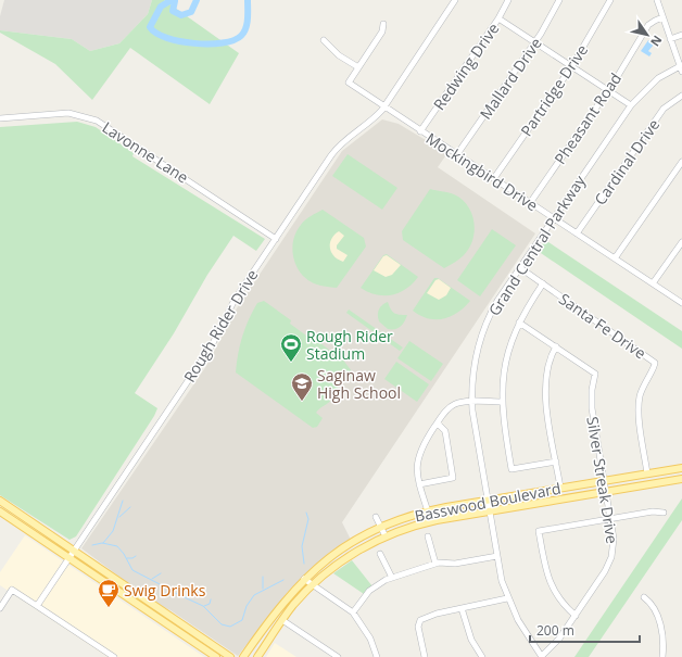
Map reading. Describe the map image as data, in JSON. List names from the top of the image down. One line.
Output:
{"streets":{"main road":["Basswood Boulevard"],"street":["Redwing Drive","Mallard Drive","Partridge Drive","Pheasant Road","Lavonne Lane","Cardinal Drive","Mockingbird Drive","Grand Central Parkway","Rough Rider Drive","Santa Fe Drive","Silver Streak Drive"]},"crossings":[["Redwing Drive","Mockingbird Drive"],["Mallard Drive","Mockingbird Drive"],["Partridge Drive","Mockingbird Drive"],["Pheasant Road","Mockingbird Drive"],["Lavonne Lane","Rough Rider Drive"],["Cardinal Drive","Mockingbird Drive"],["Mockingbird Drive","Grand Central Parkway"],["Mockingbird Drive","Rough Rider Drive"],["Grand Central Parkway","Santa Fe Drive"],["Grand Central Parkway","Silver Streak Drive"],["Grand Central Parkway","Basswood Boulevard"],["Santa Fe Drive","Basswood Boulevard"],["Silver Streak Drive","Basswood Boulevard"]],"places":{"sports":["Rough Rider Stadium"],"school or university":["Saginaw High School"],"cafe":["Swig Drinks"]},"scale_bar":"200 m","north":"bottom right"}
